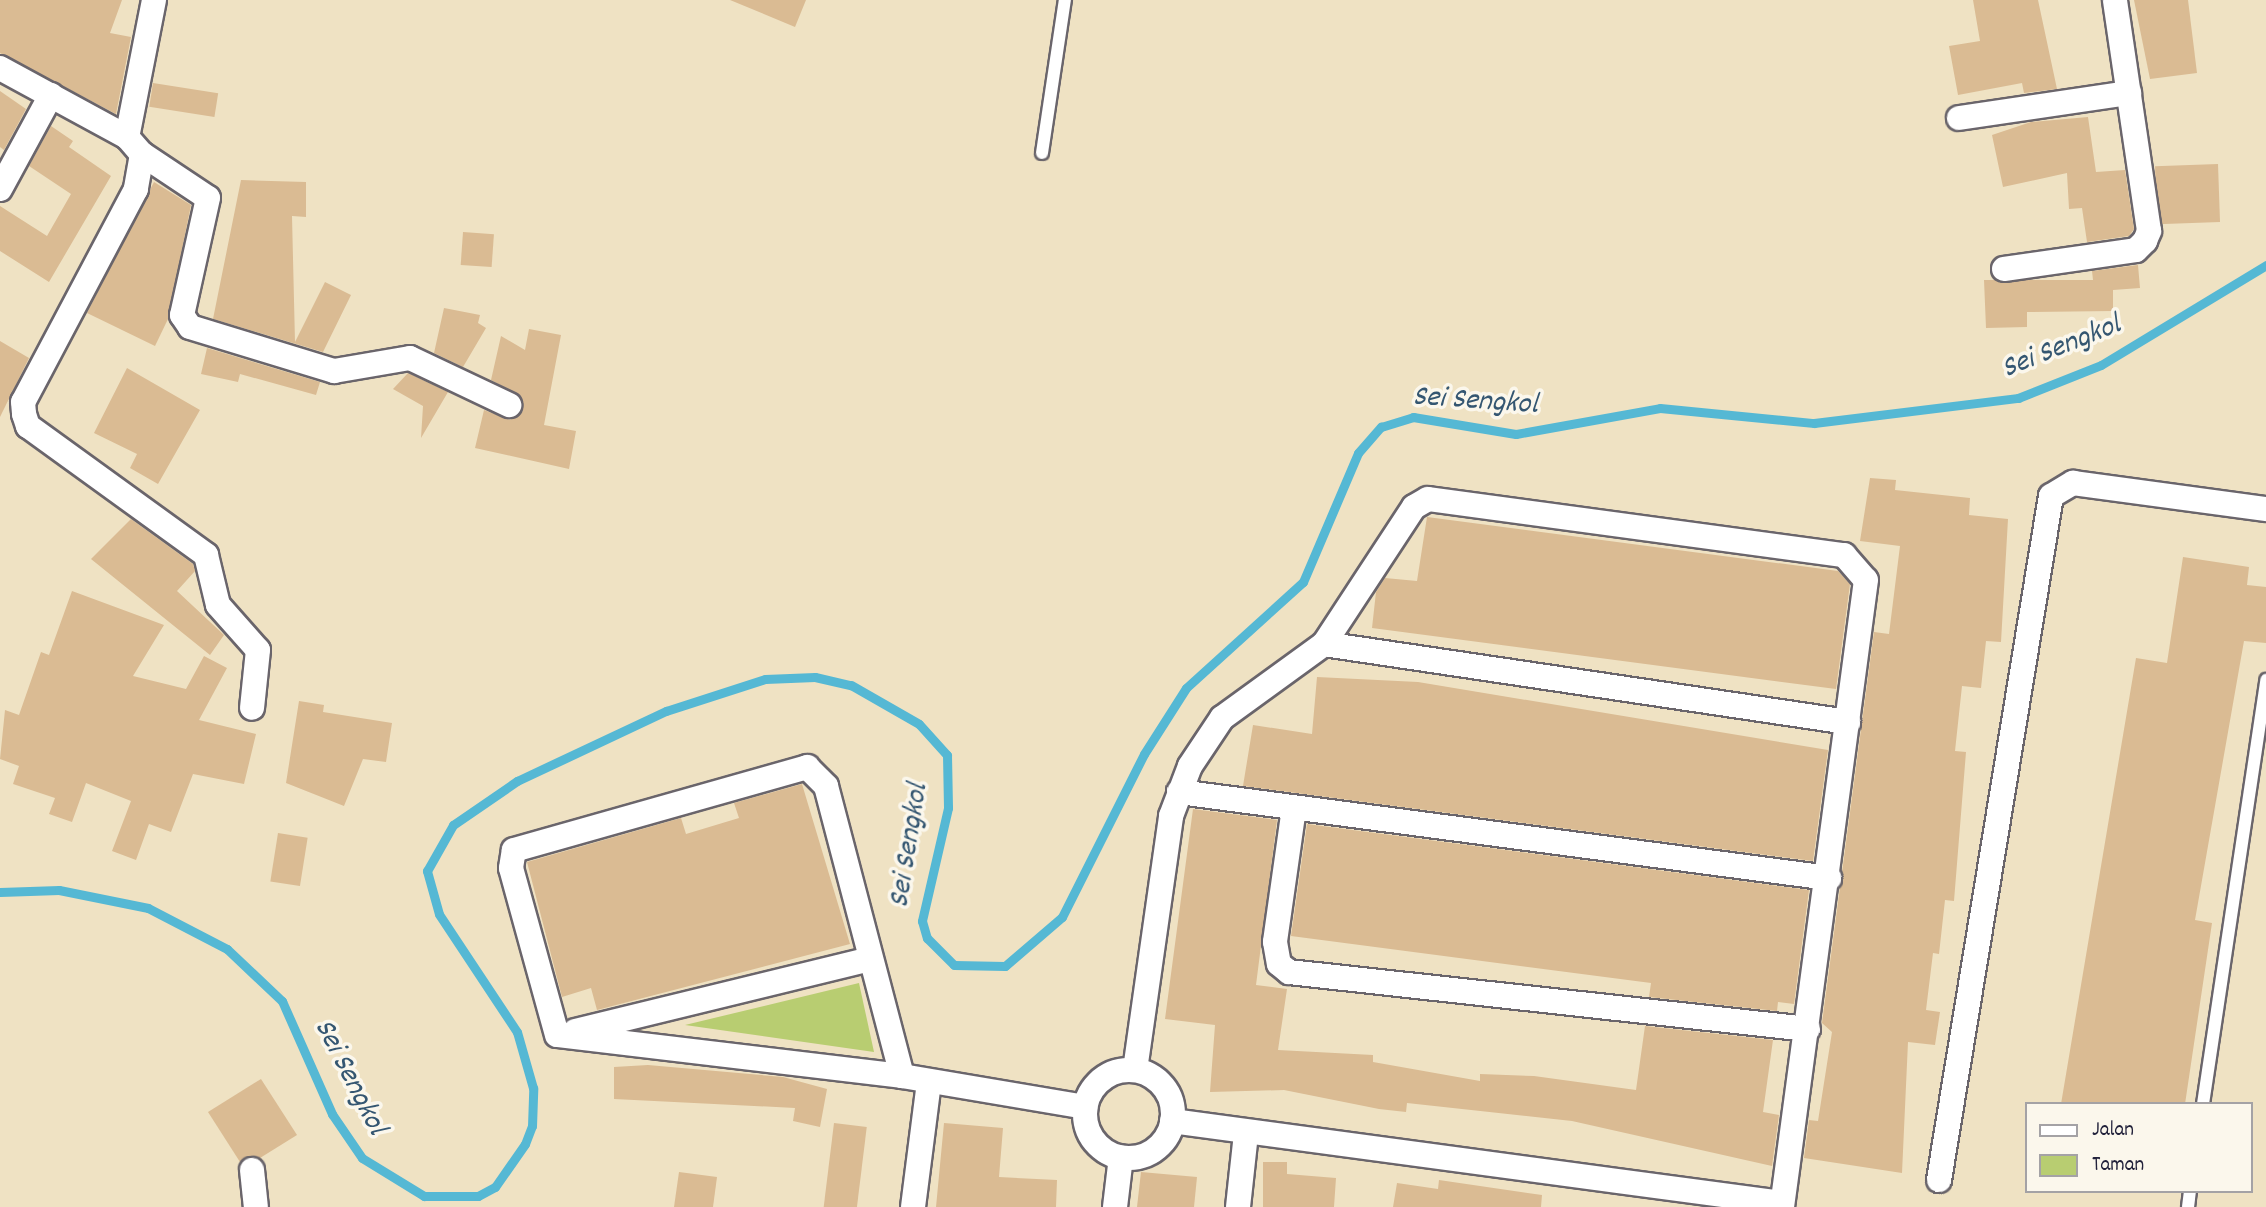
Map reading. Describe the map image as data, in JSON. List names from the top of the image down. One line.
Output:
{"water":["Sei Sengkol"],"legend":["Jalan","Taman"]}
